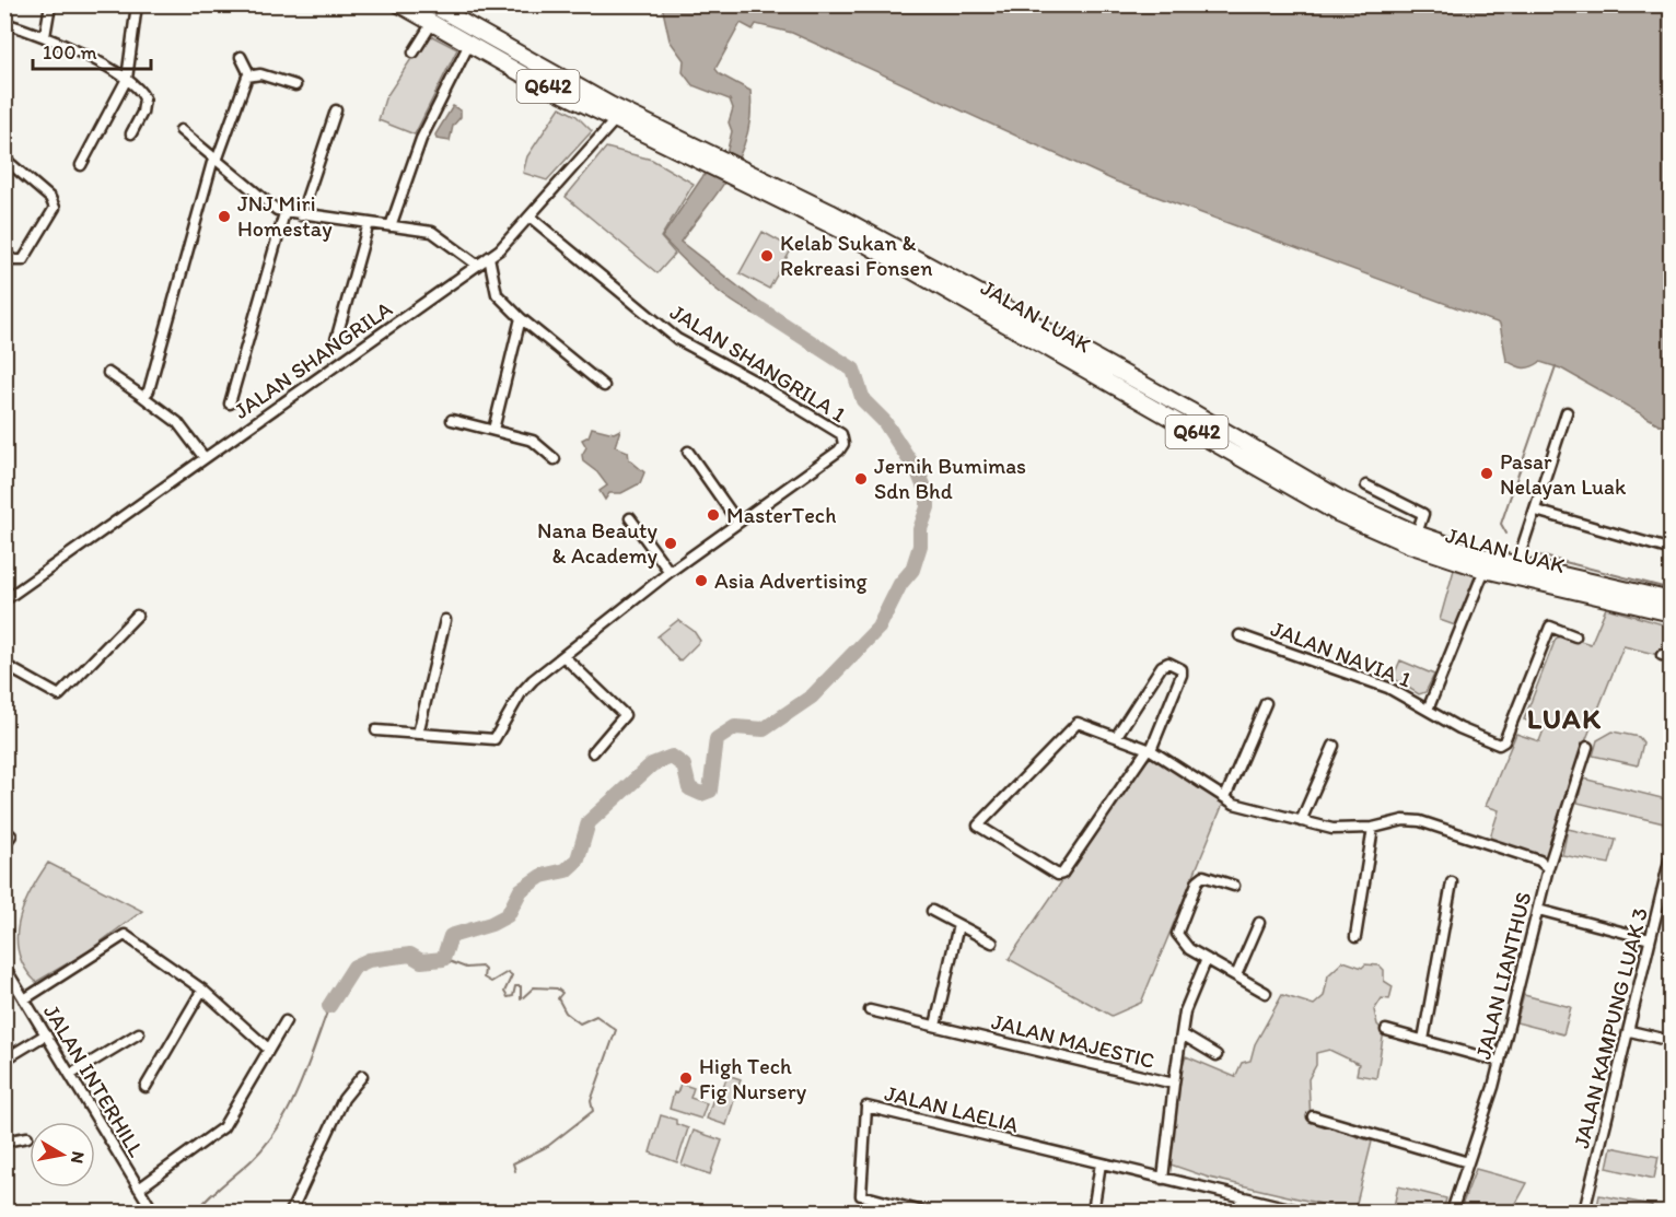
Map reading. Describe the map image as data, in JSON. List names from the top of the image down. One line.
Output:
{"streets":{"main road":["Q642","JALAN LUAK"],"street":["JALAN SHANGRILA","JALAN SHANGRILA 1","JALAN NAVIA 1","JALAN LIANTHUS","JALAN KAMPUNG LUAK 3","JALAN MAJESTIC","JALAN INTERHILL","JALAN LAELIA"]},"crossings":[["JALAN LUAK","JALAN SHANGRILA"],["JALAN SHANGRILA","JALAN SHANGRILA 1"],["JALAN MAJESTIC","JALAN LAELIA"]],"districts":["LUAK"],"places":["JNJ Miri Homestay","Kelab Sukan & Rekreasi Fonsen","Pasar Nelayan Luak","Jernih Bumimas Sdn Bhd","MasterTech","Nana Beauty & Academy","Asia Advertising","High Tech Fig Nursery"],"scale_bar":"100 m","north":"right"}
